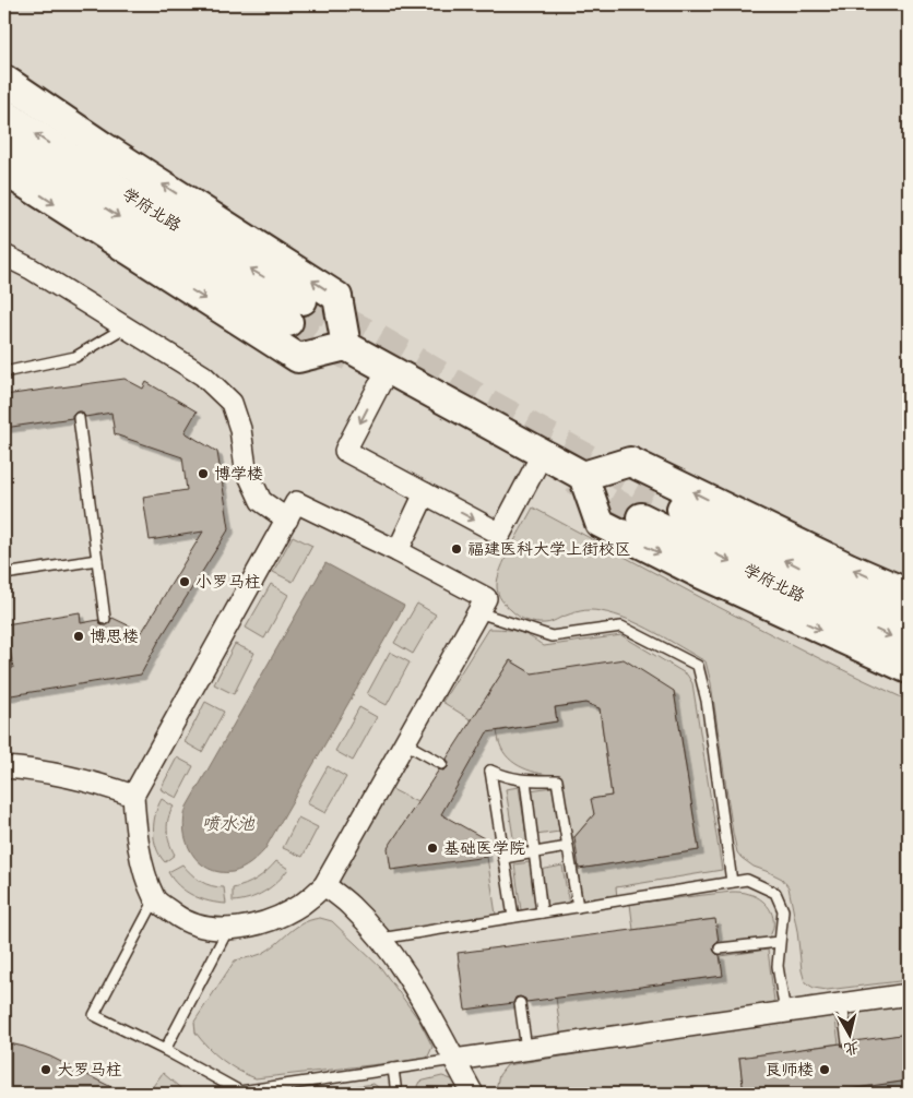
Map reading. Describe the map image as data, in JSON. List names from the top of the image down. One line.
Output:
{"streets":{"main road":["学府北路"]},"water":["喷水池"],"places":["博学楼","福建医科大学上街校区","小罗马柱","博思楼","基础医学院","大罗马柱","良师楼"],"north":"bottom"}
